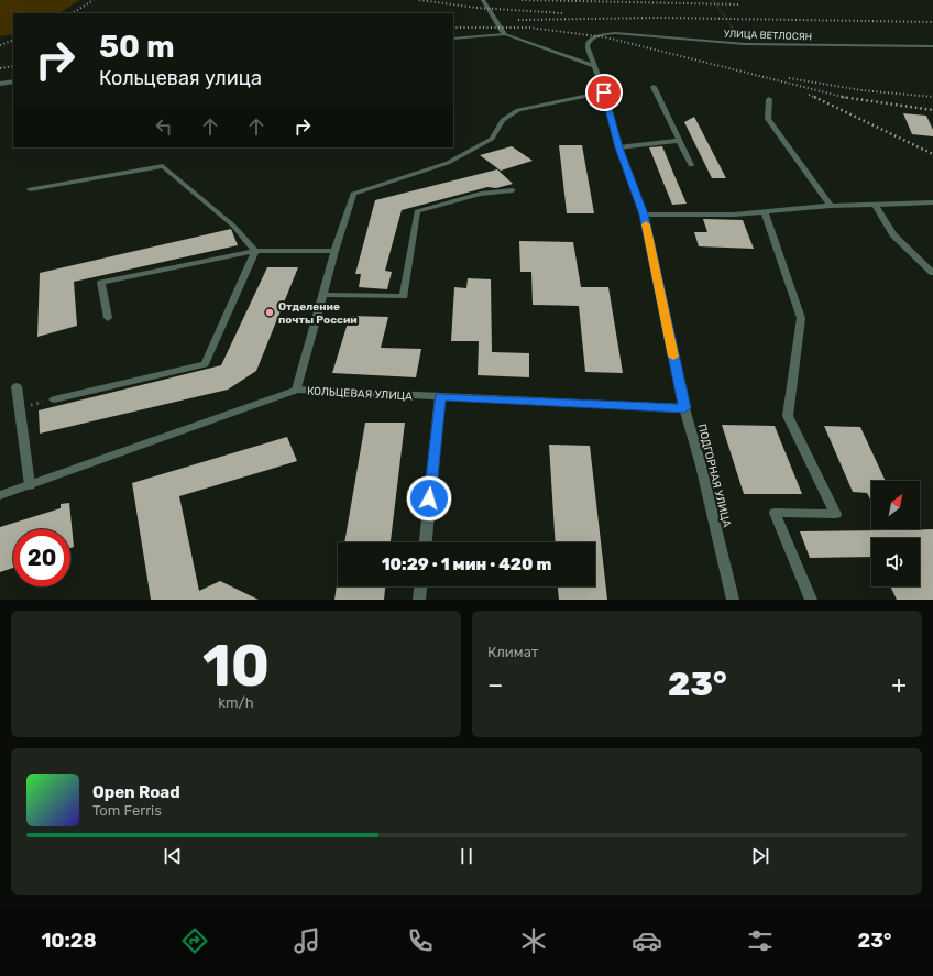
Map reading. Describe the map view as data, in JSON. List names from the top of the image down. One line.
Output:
{"streets":{"street":["УЛИЦА ВЕТЛОСЯН","КОЛЬЦЕВАЯ УЛИЦА","ПОДГОРНАЯ УЛИЦА"]},"crossings":[["УЛИЦА ВЕТЛОСЯН","ПОДГОРНАЯ УЛИЦА"],["КОЛЬЦЕВАЯ УЛИЦА","ПОДГОРНАЯ УЛИЦА"]],"places":["Отделение почты России"],"north":"top right","page":{"turn":["50 m","Кольцевая улица"],"limit":"20","trip":"10:29 · 1 мин · 420 m","tile":[["10","km/h"],"Климат"],"heat":["−","23°","+"],"song":["Open Road","Tom Ferris"],"tabs":["10:28","23°"]}}
